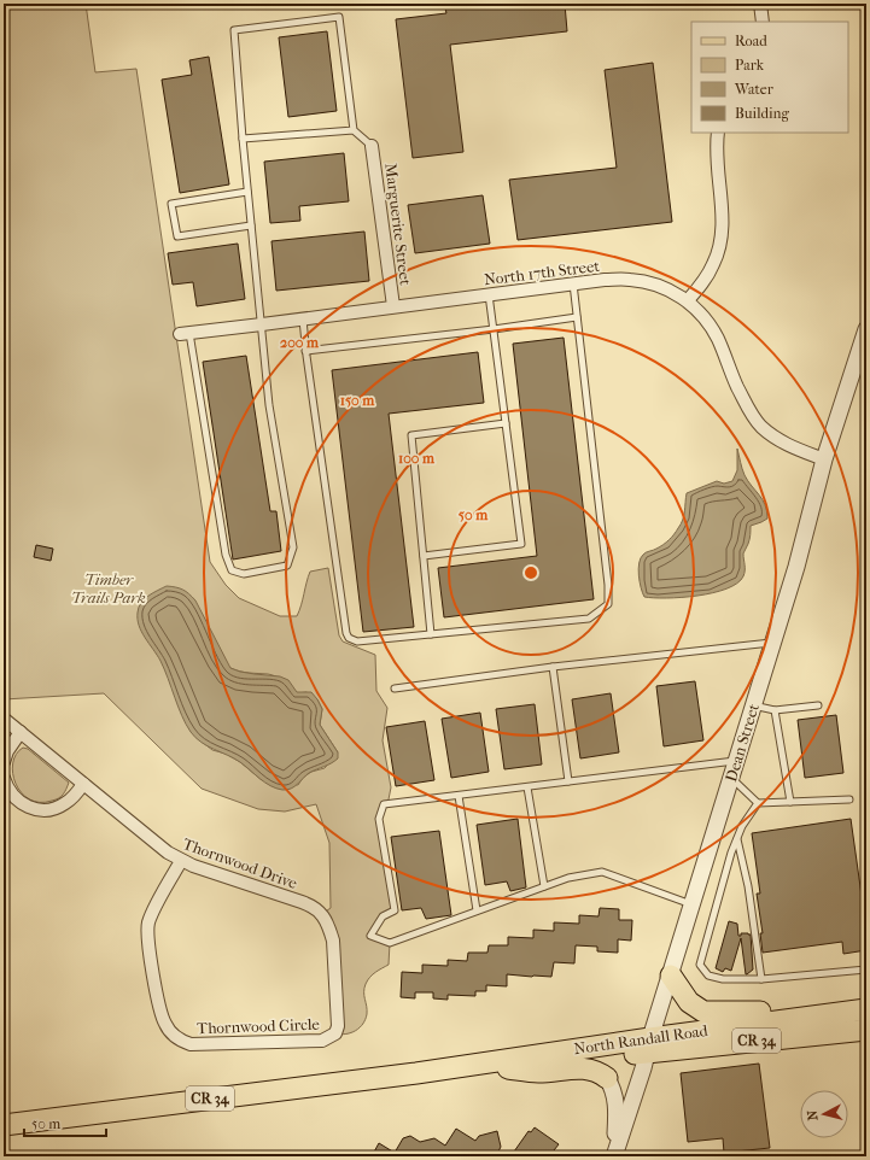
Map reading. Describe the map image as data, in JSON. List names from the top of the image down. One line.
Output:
{"streets":{"main road":["North Randall Road","CR 34"],"street":["Marguerite Street","North 17th Street","Dean Street","Thornwood Drive","Thornwood Circle"]},"crossings":[["Marguerite Street","North 17th Street"],["North 17th Street","Dean Street"],["Dean Street","North Randall Road"],["Thornwood Drive","Thornwood Circle"]],"parks":["Timber Trails Park"],"legend":["Road","Park","Water","Building"],"scale_bar":"50 m","north":"left","rings":["200 m","150 m","100 m","50 m"]}
